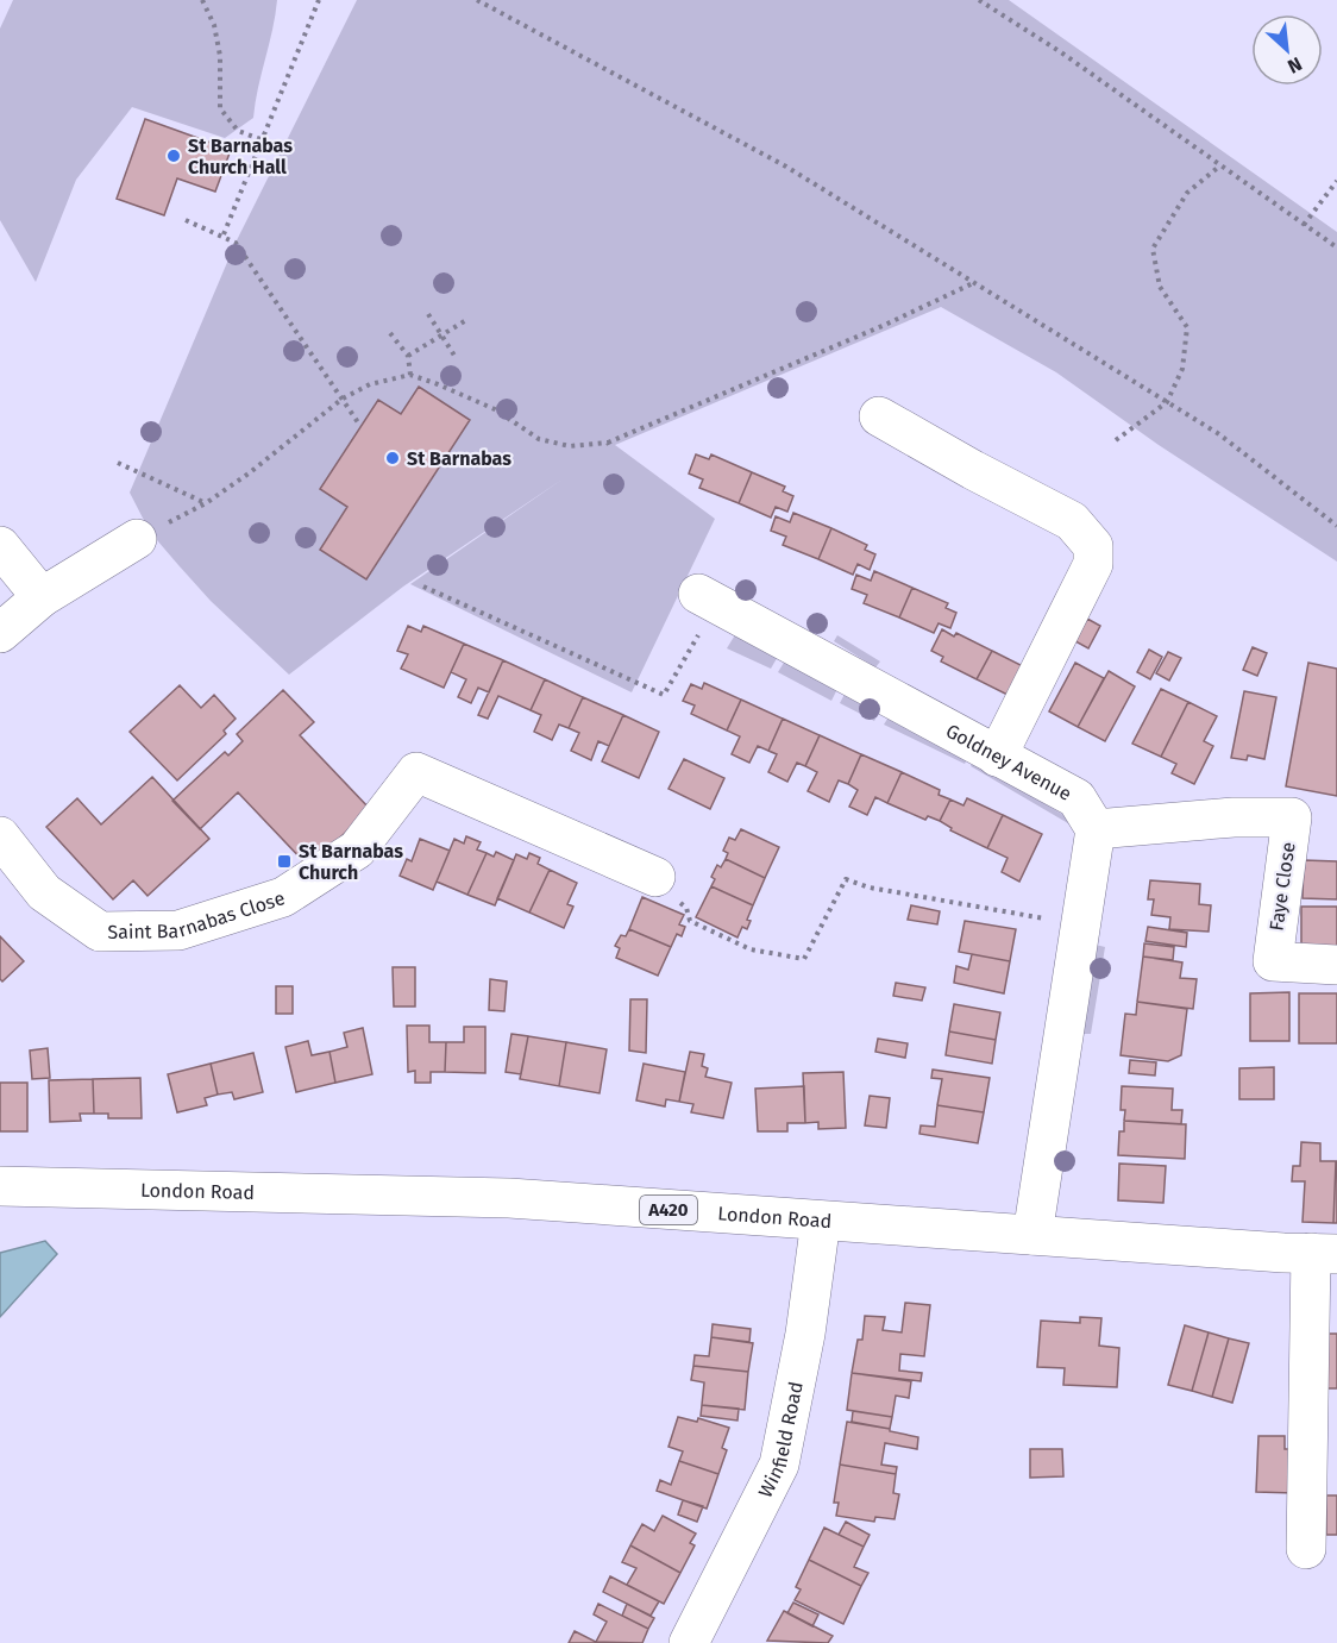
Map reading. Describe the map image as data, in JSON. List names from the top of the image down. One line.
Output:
{"streets":{"street":["Goldney Avenue","Faye Close","Saint Barnabas Close","London Road","A420","Winfield Road"]},"crossings":[["Goldney Avenue","Faye Close"],["London Road","Winfield Road"]],"places":{"other":["St Barnabas Church Hall","St Barnabas"],"transit":["St Barnabas Church"]},"north":"bottom right"}
